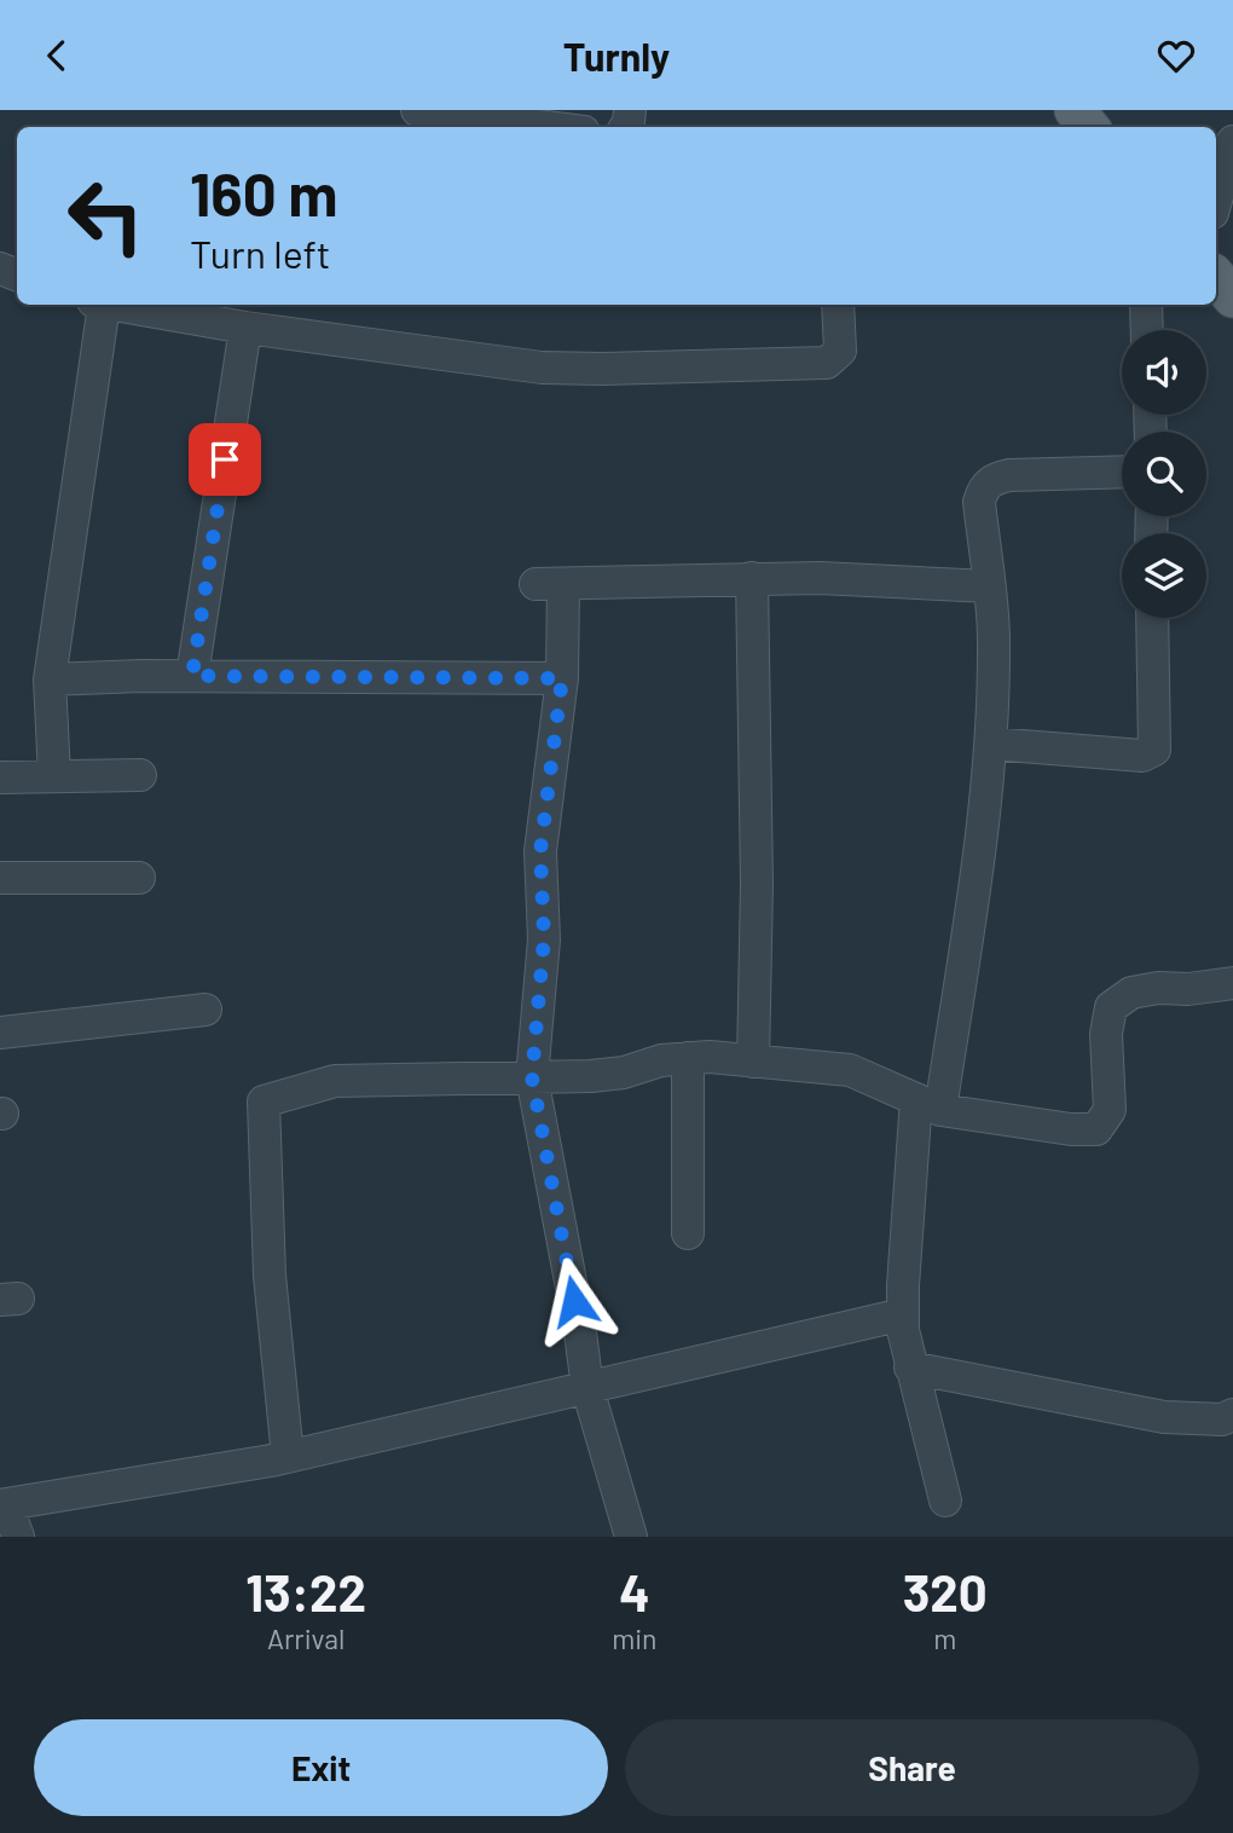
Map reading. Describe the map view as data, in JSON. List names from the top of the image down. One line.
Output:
{"page":{"header":"Turnly","turn":["160 m","Turn left"],"eta":["13:22","Arrival","4","min","320","m"],"buttons":["Exit","Share"]}}
